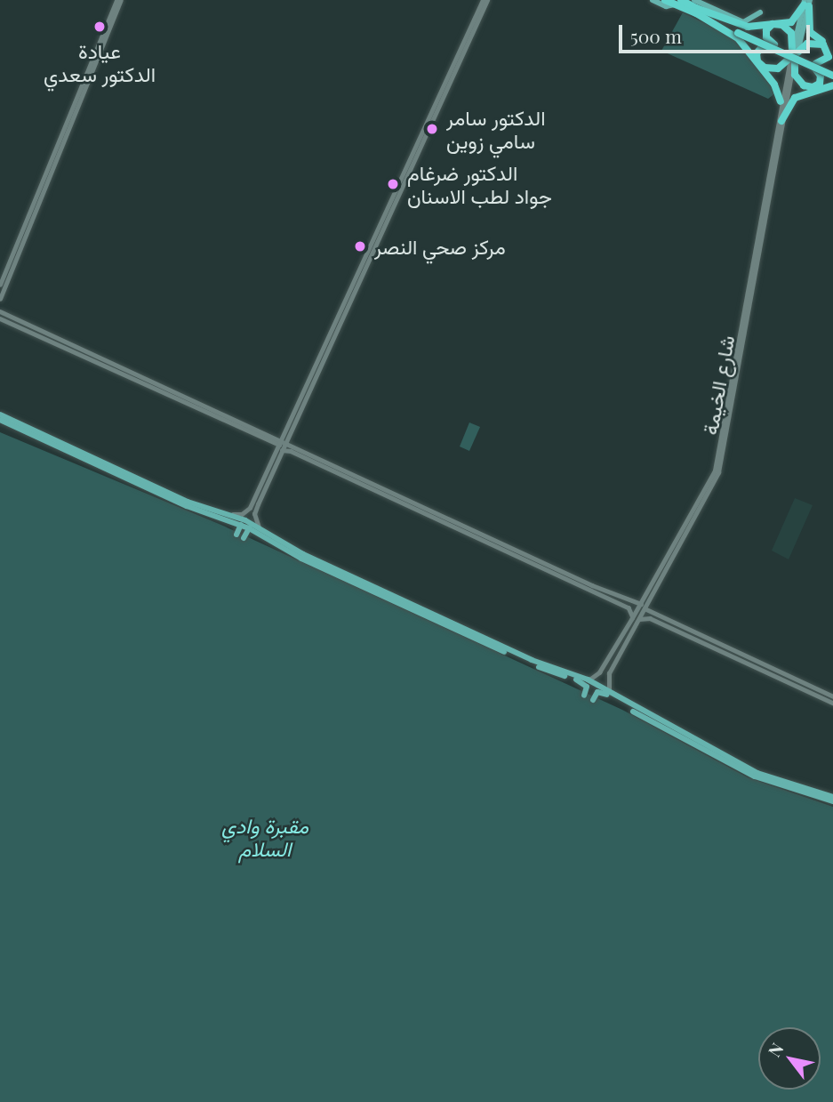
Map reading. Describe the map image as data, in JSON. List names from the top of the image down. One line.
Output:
{"streets":{"street":["شارع الخيمة"]},"parks":["مقبرة وادي السلام"],"places":["عيادة الدكتور سعدي","الدكتور سامر سامي زوين","الدكتور ضرغام جواد لطب الاسنان","مركز صحي النصر"],"scale_bar":"500 m","north":"top left"}
